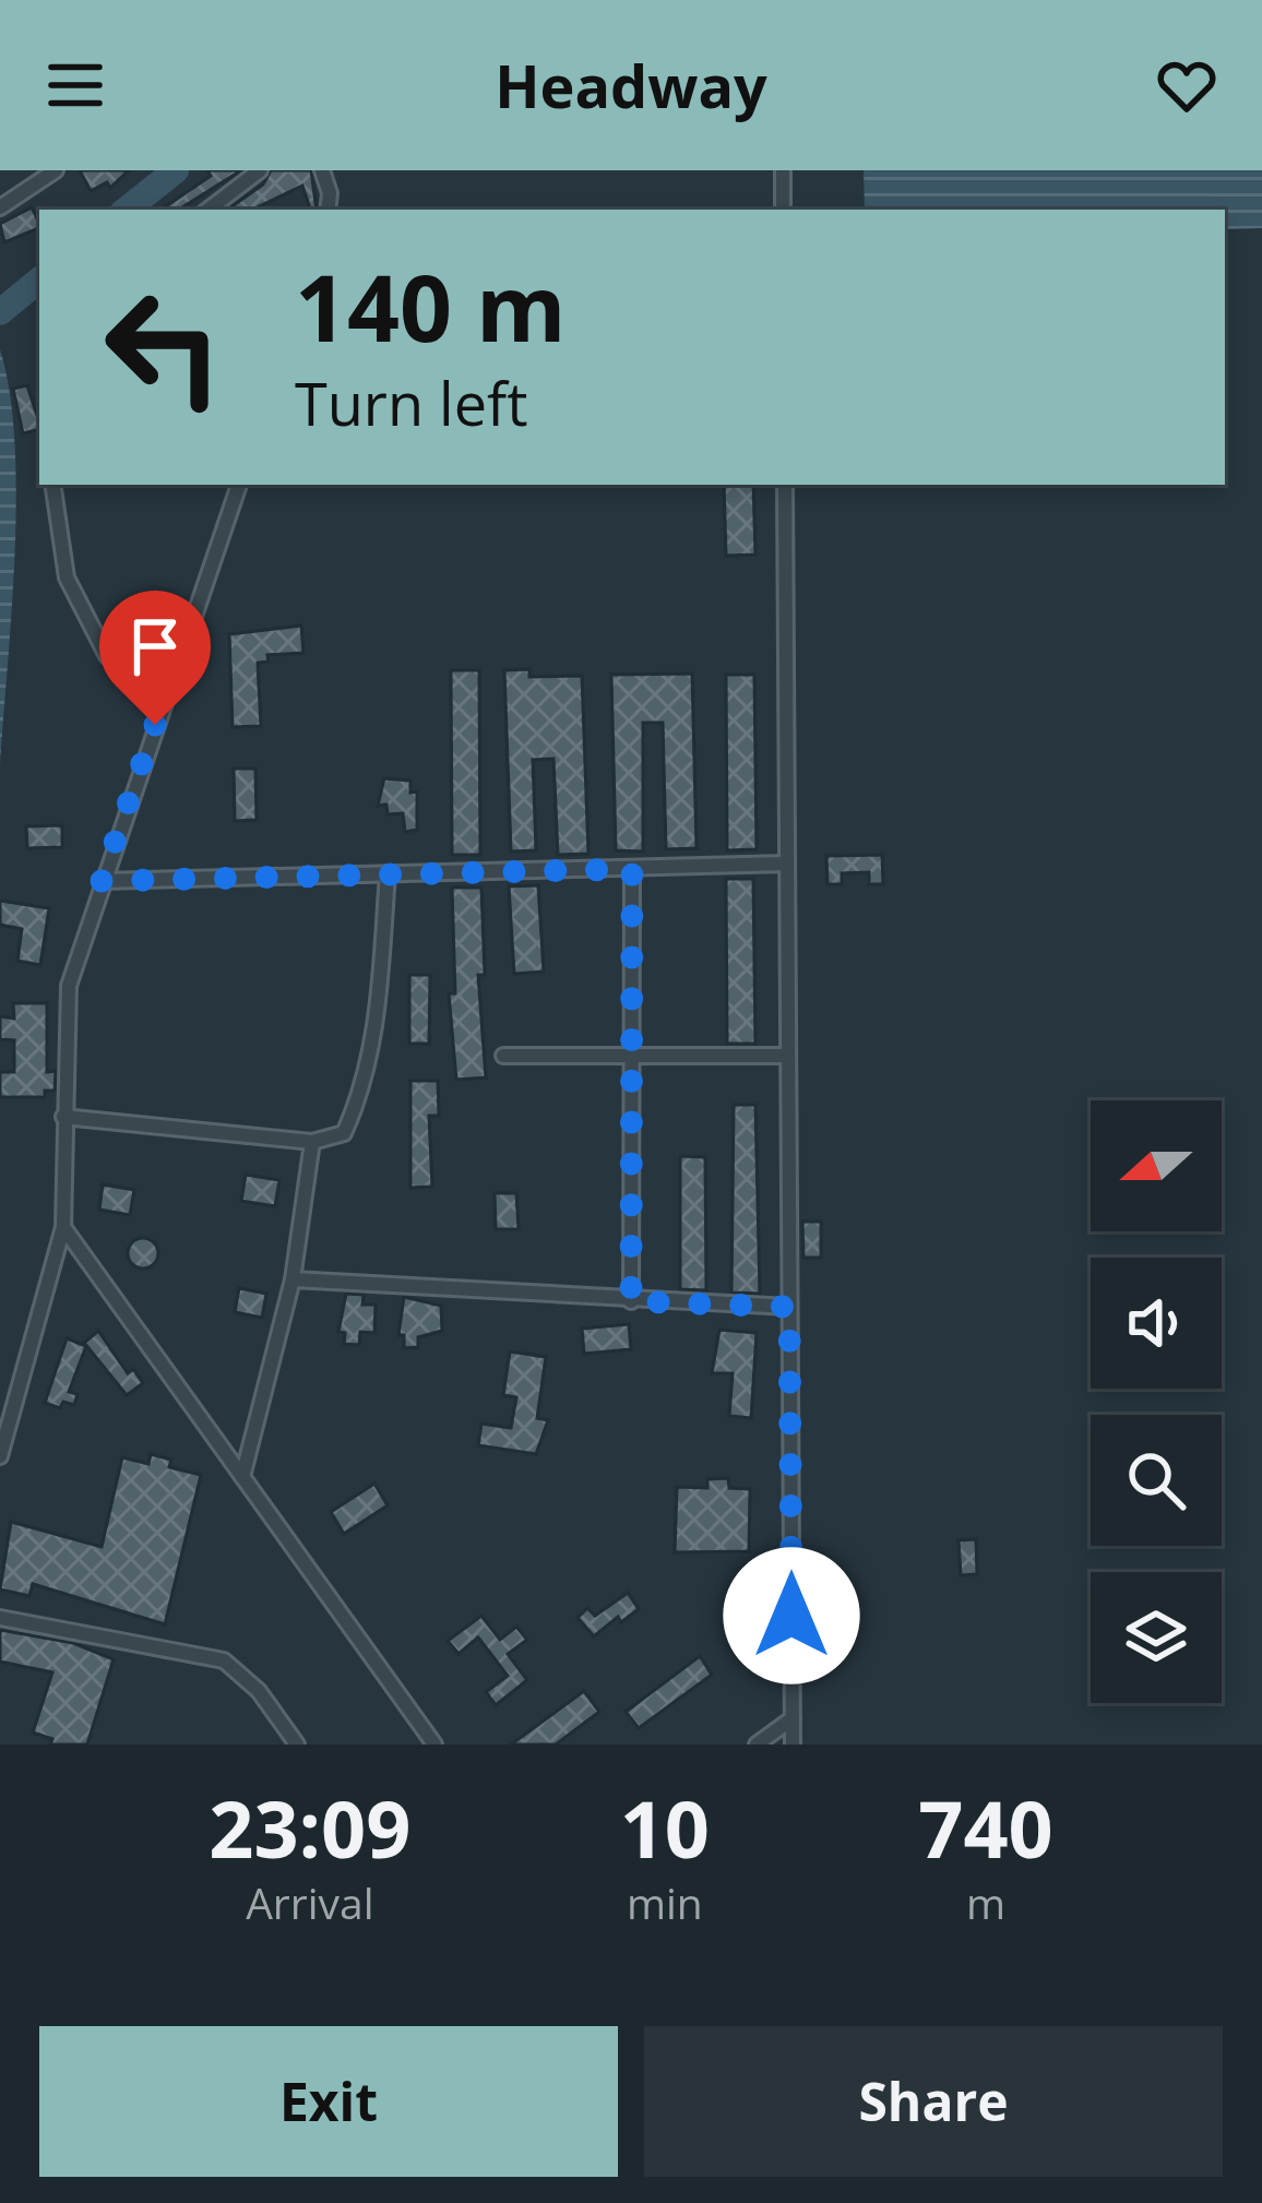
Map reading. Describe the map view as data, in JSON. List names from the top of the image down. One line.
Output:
{"north":"left","page":{"header":"Headway","turn":["140 m","Turn left"],"eta":["23:09","Arrival","10","min","740","m"],"buttons":["Exit","Share"]}}
